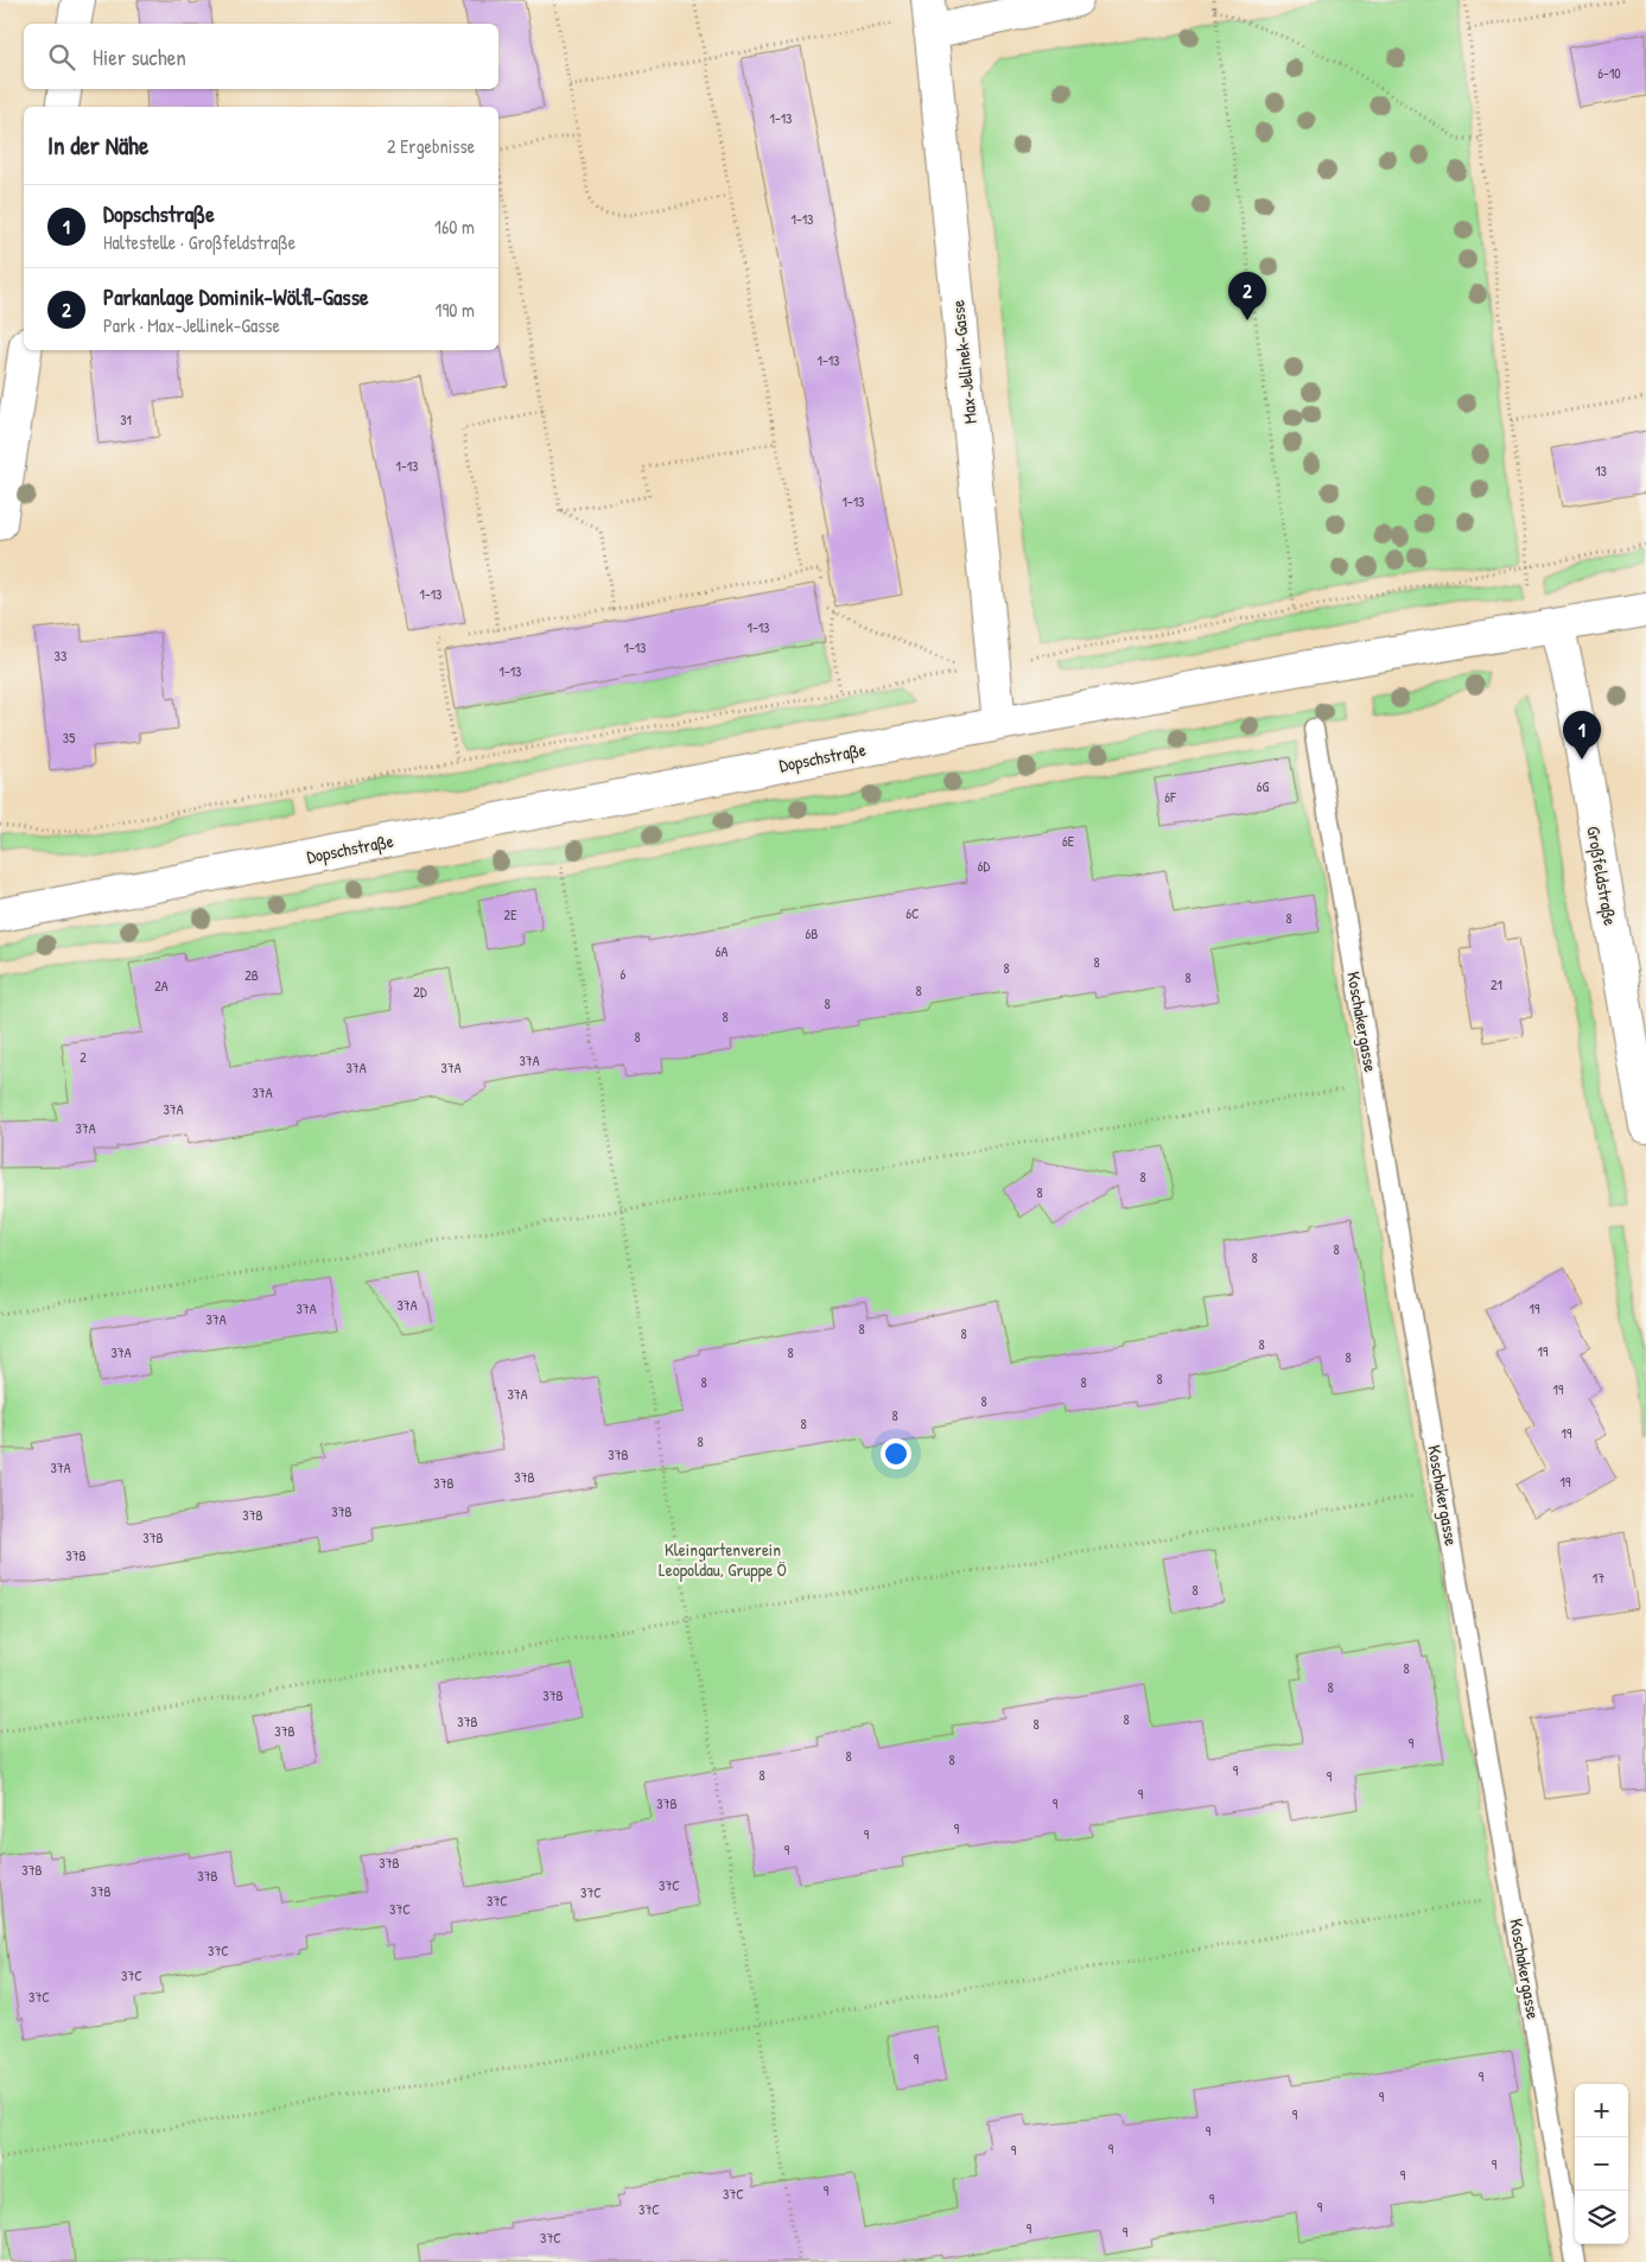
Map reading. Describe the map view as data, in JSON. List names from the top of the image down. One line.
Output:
{"streets":{"street":["Max-Jellinek-Gasse","Dopschstraße","Großfeldstraße"],"lane":["Koschakergasse"]},"crossings":[["Max-Jellinek-Gasse","Dopschstraße"],["Dopschstraße","Großfeldstraße"]],"parks":["Kleingartenverein Leopoldau, Gruppe Ö"],"house_numbers":["6-10","1-13","1-13","1-13","31","1-13","13","1-13","1-13","1-13","1-13","33","1-13","35","6G","6F","6E","6D","6C","2E","8","6B","6A","8","8","6","2B","8","21","2A","8","2D","8","8","8","2","37A","37A","37A","37A","37A","37A","8","8","8","8","37A","37A","19","37A","8","8","8","19","37A","8","8","8","8","8","19","37A","8","8","8","19","8","37B","37A","37B","19","37B","37B","37B","37B","37B","17","8","8","8","37B","8","37B","8","37B","9","8","8","9","8","9","9","37B","9","9","9","9","37B","37B","37B","37C","37B","37C","37C","37C","37C","37C","37C","9","9","9","9","9","9","9","9","9","9","37C","9","9","37C","9","9","37C"],"page":{"search":"Hier suchen","heading":["In der Nähe","2 Ergebnisse"],"list":[{"mark":"1","name":"Dopschstraße","note":"Haltestelle · Großfeldstraße","value":"160 m"},{"mark":"2","name":"Parkanlage Dominik-Wölfl-Gasse","note":"Park · Max-Jellinek-Gasse","value":"190 m"}],"pins":["2","1"],"map_buttons":["+","−"]}}
